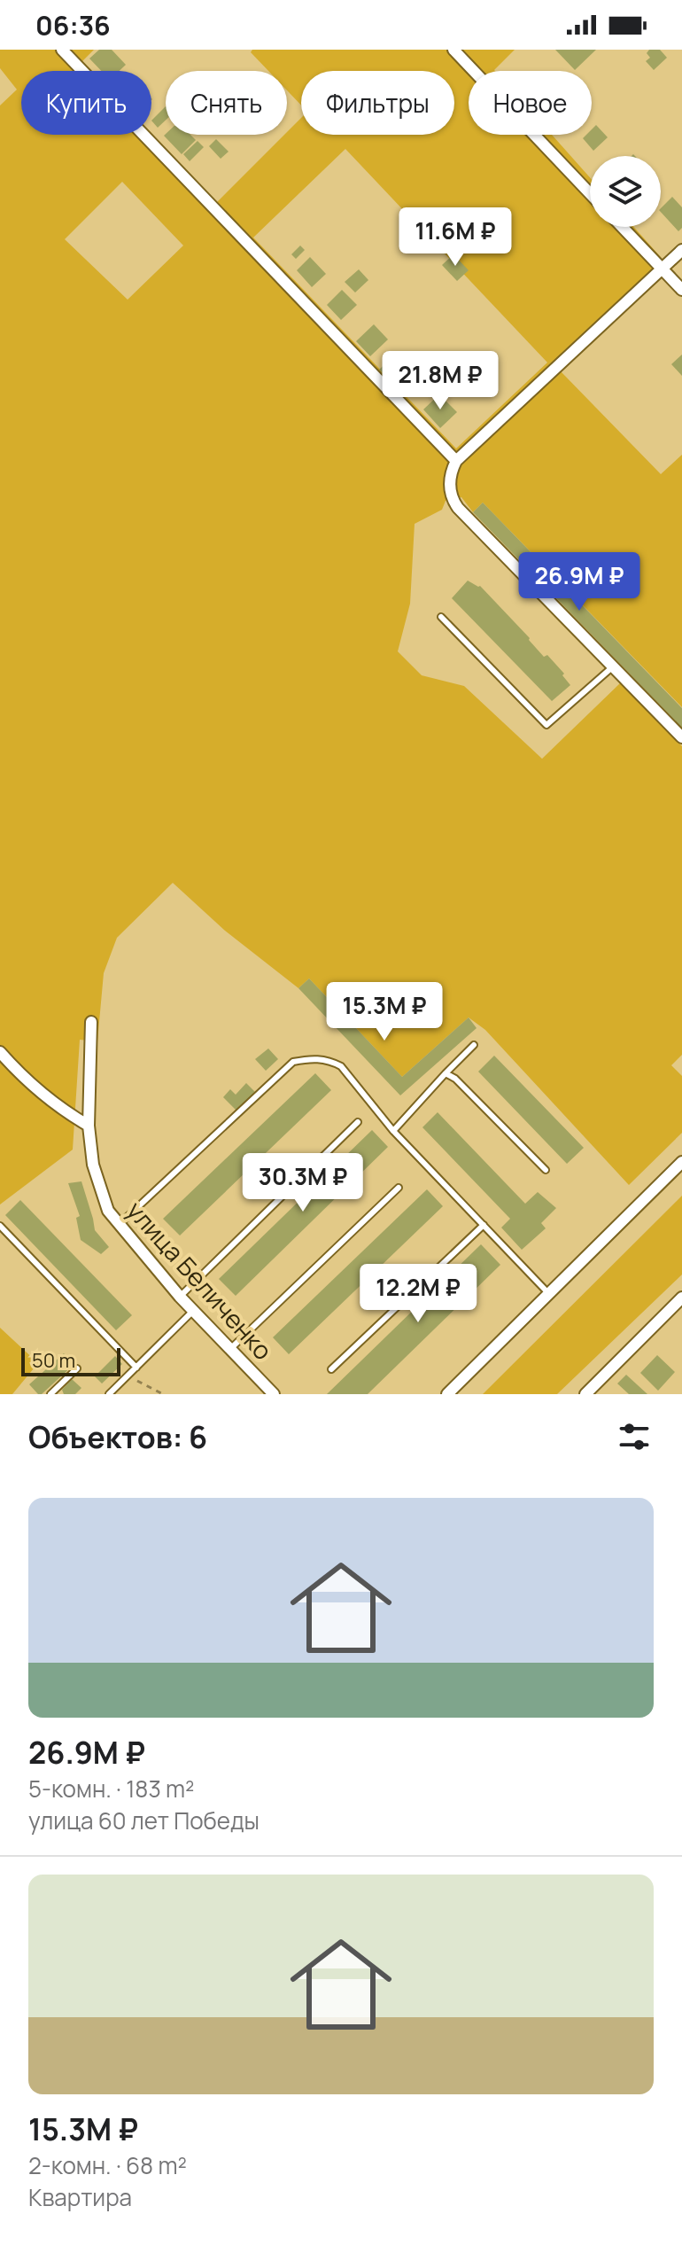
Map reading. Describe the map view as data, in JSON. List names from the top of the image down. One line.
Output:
{"streets":{"street":["улица Беличенко"]},"scale_bar":"50 m","page":{"status":"06:36","chip":["Купить","Снять","Фильтры","Новое"],"price":["11.6M ₽","21.8M ₽","26.9M ₽","15.3M ₽","30.3M ₽","12.2M ₽"],"scale":"50 m","heading":"Объектов: 6","list":[{"name":"26.9M ₽","note":"5-комн. · 183 m² · улица 60 лет Победы"},{"name":"15.3M ₽","note":"2-комн. · 68 m² · Квартира"}]}}
